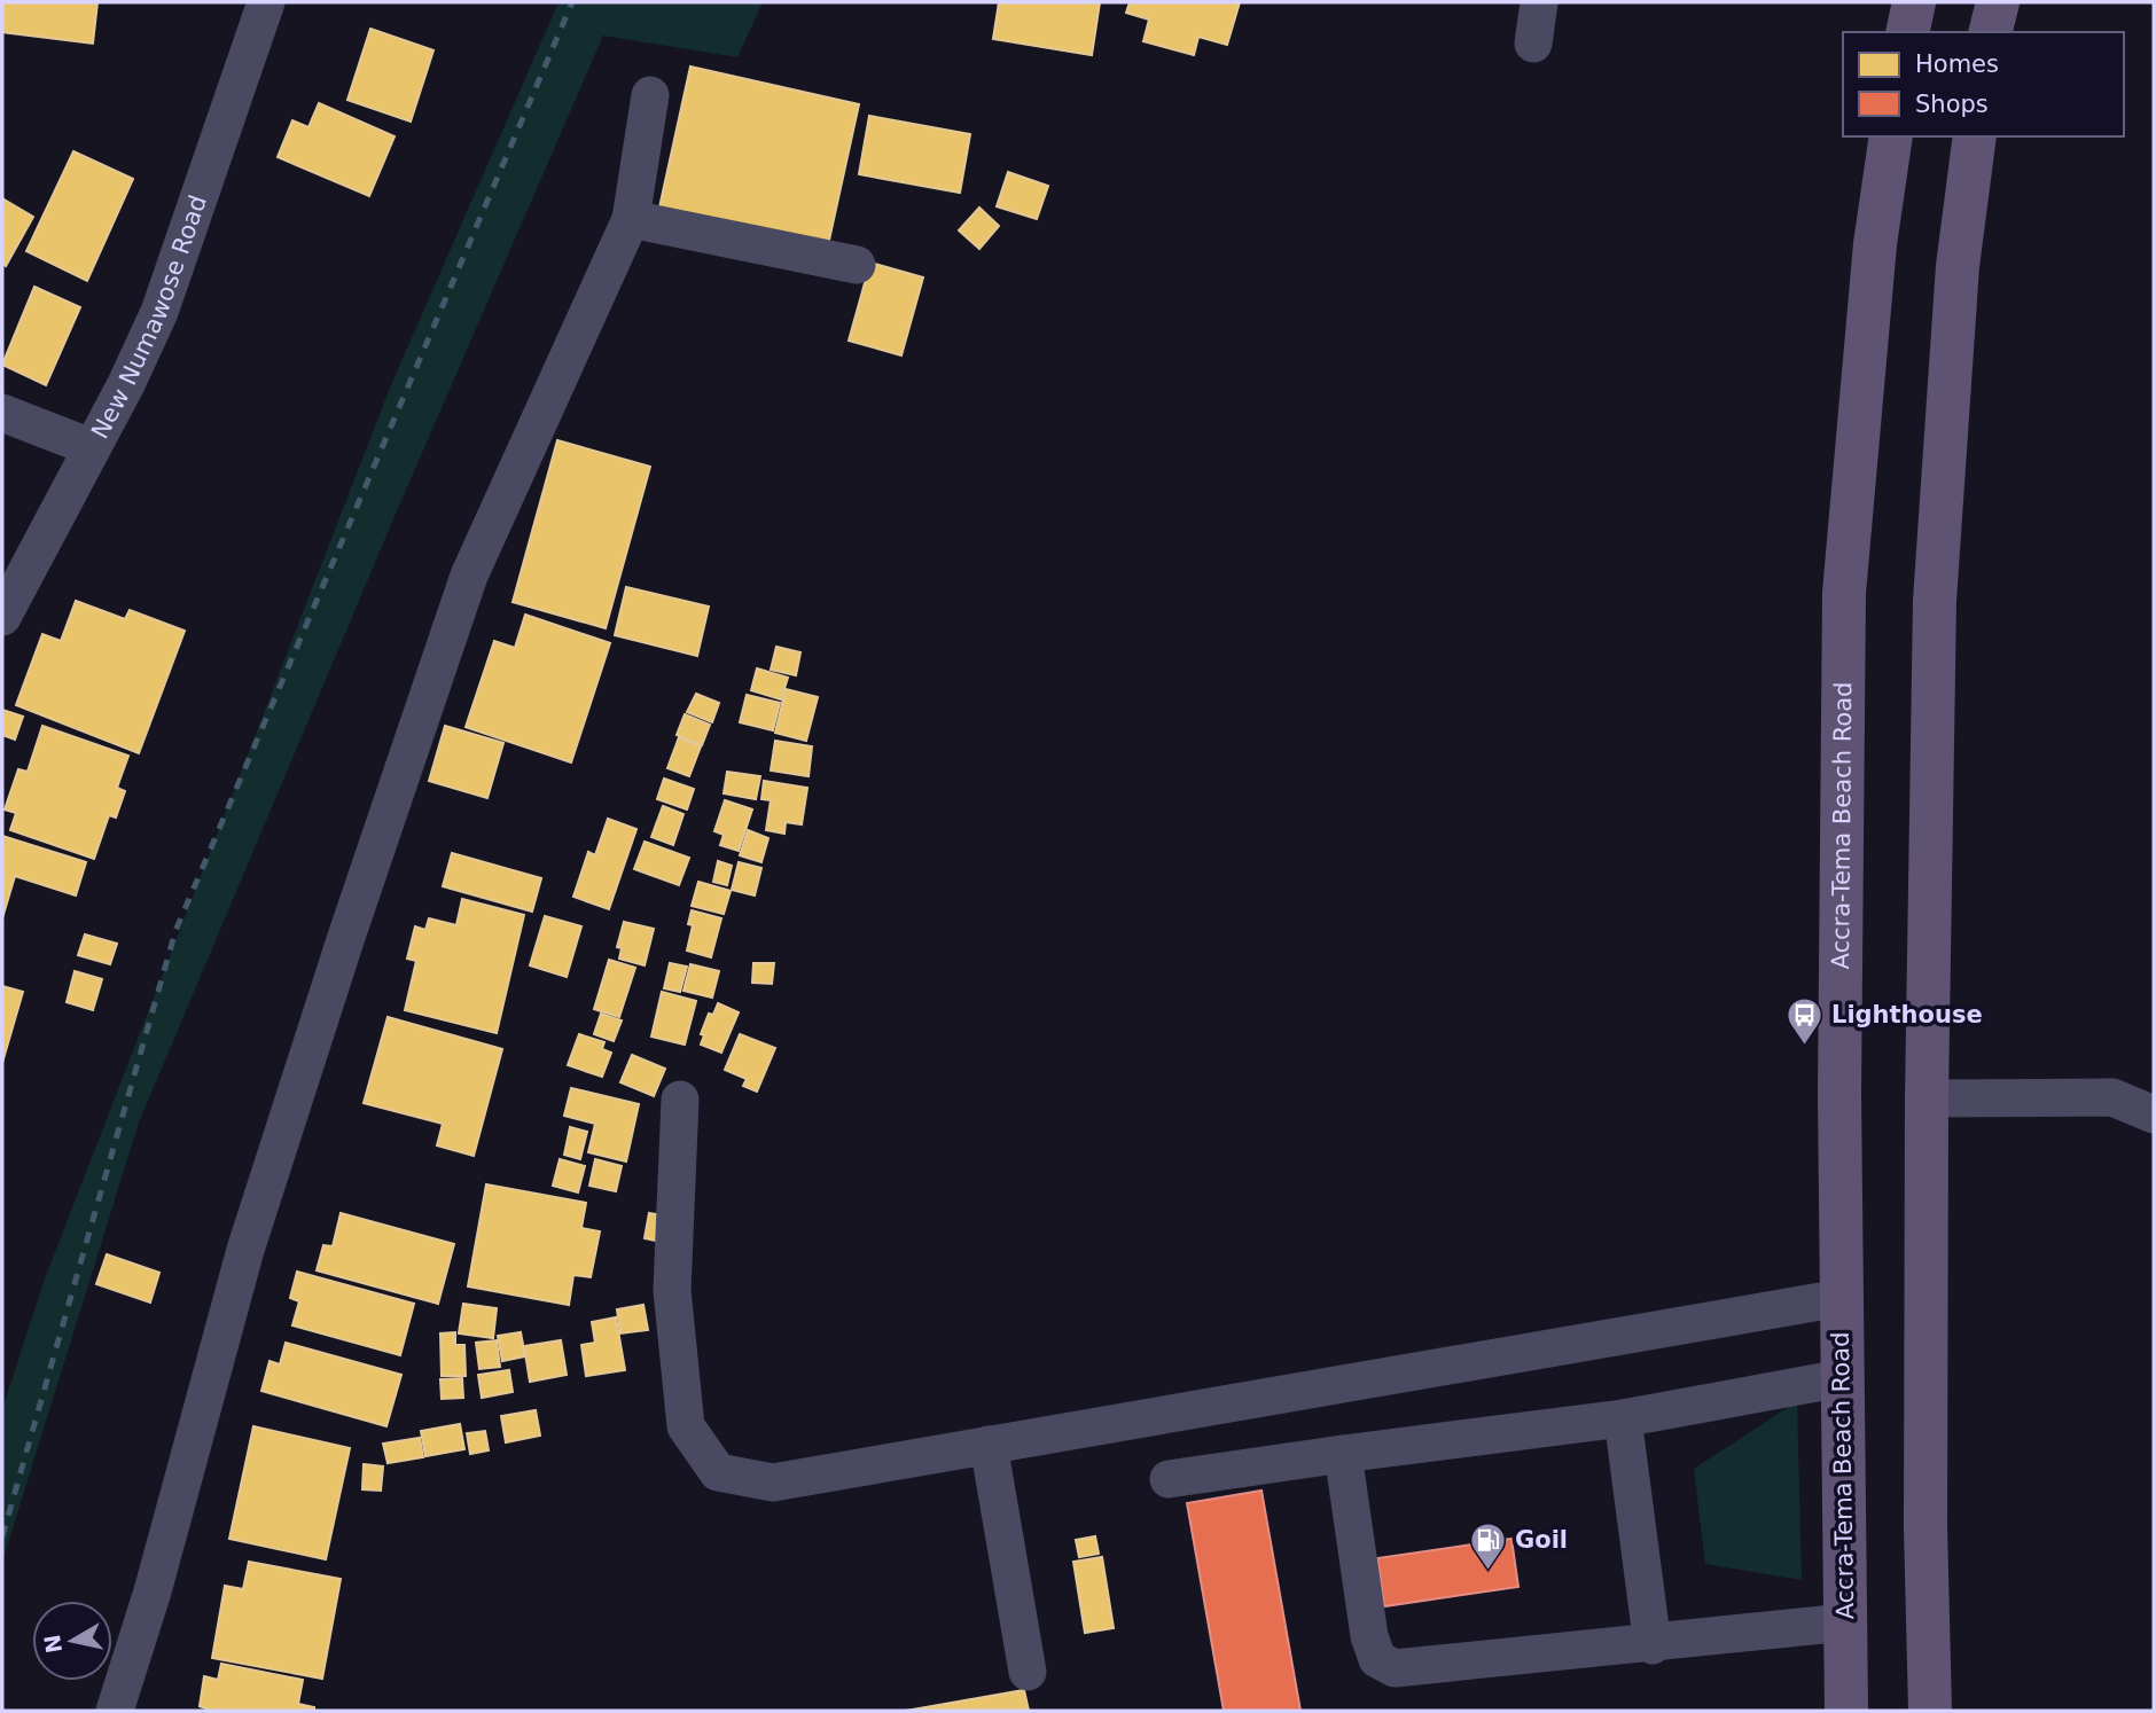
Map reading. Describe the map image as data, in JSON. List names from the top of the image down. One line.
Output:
{"streets":{"main road":["Accra-Tema Beach Road"],"street":["New Numawose Road"]},"places":{"bus stop":["Lighthouse"],"fuel station":["Goil"]},"legend":["Homes","Shops"],"north":"left"}
